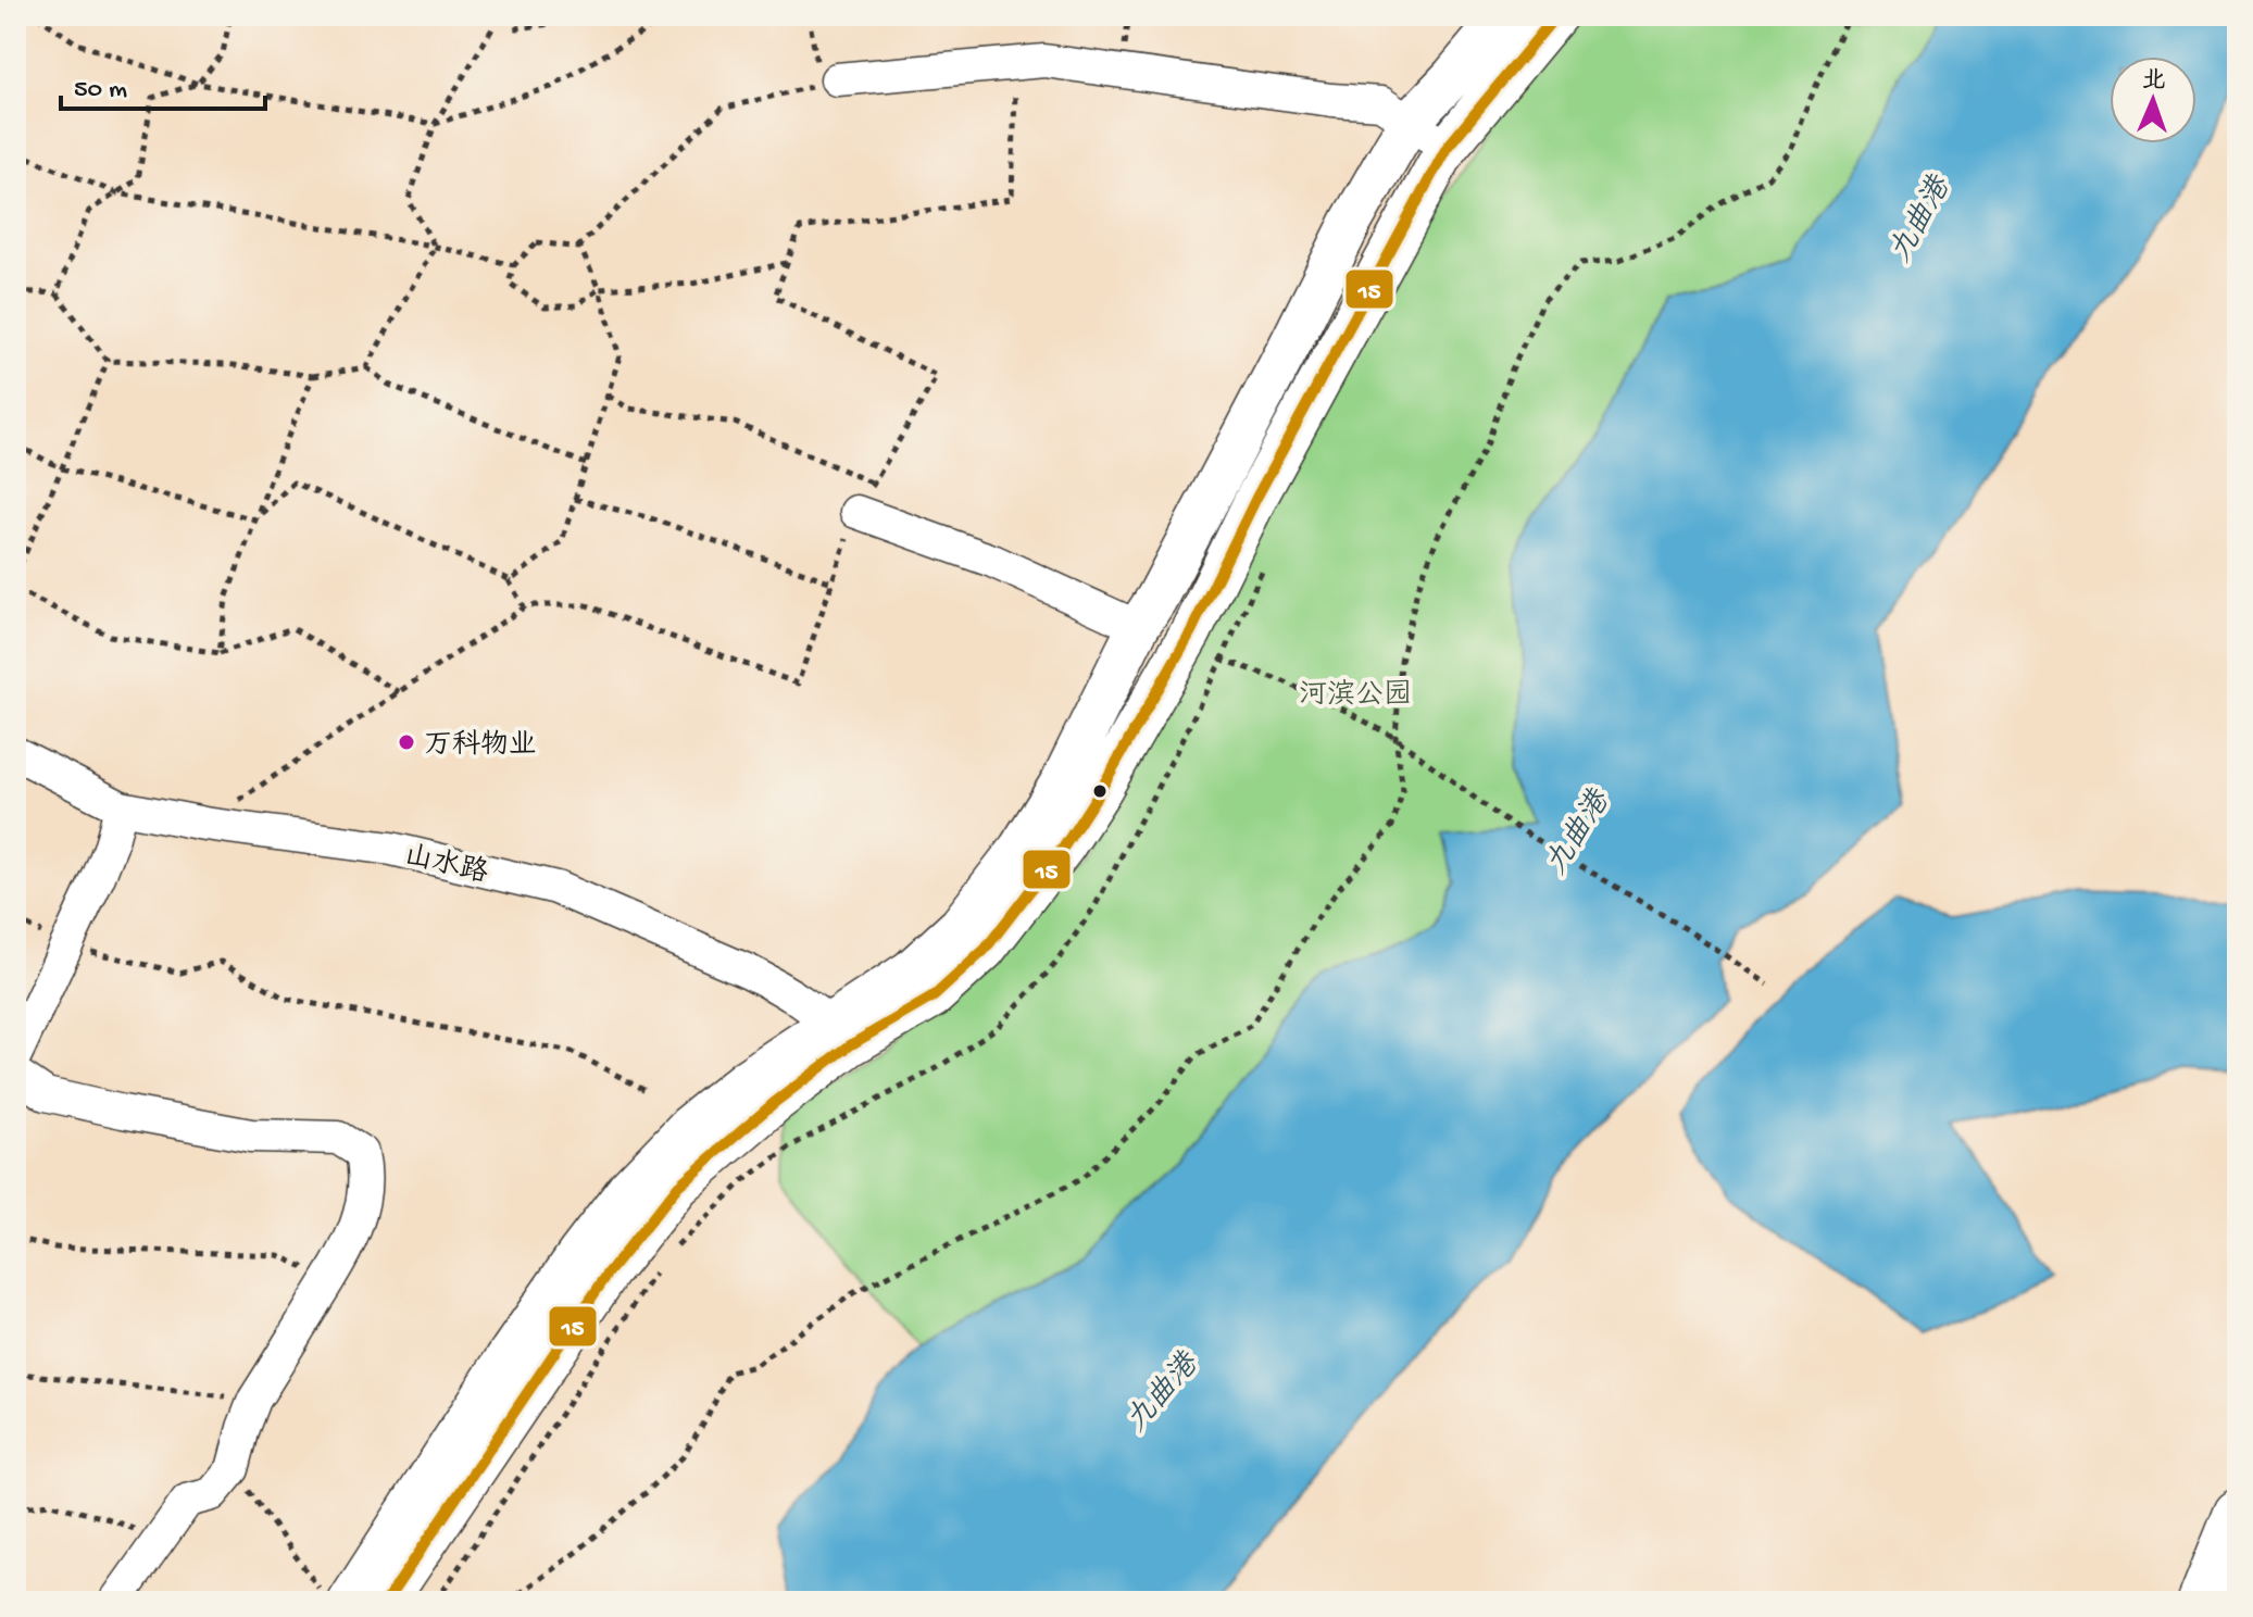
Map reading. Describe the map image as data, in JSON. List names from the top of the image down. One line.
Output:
{"streets":{"street":["山水路"]},"water":["九曲港"],"parks":["河滨公园"],"places":["万科物业"],"lines":["transit line 15"],"scale_bar":"50 m","north":"top"}
